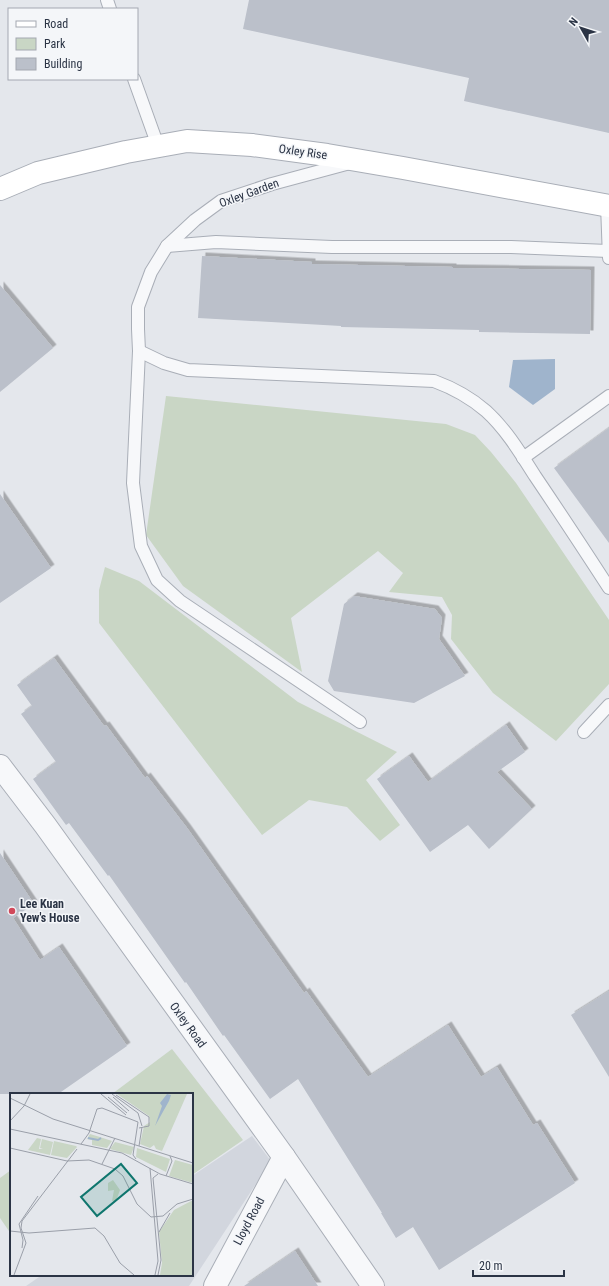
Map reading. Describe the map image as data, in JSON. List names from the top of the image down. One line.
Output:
{"streets":{"main road":["Oxley Rise"],"street":["Oxley Road","Lloyd Road"],"lane":["Oxley Garden"]},"crossings":[["Oxley Rise","Oxley Garden"],["Oxley Road","Lloyd Road"]],"places":["Lee Kuan Yew's House"],"legend":["Road","Park","Building"],"scale_bar":"20 m","north":"top left"}
